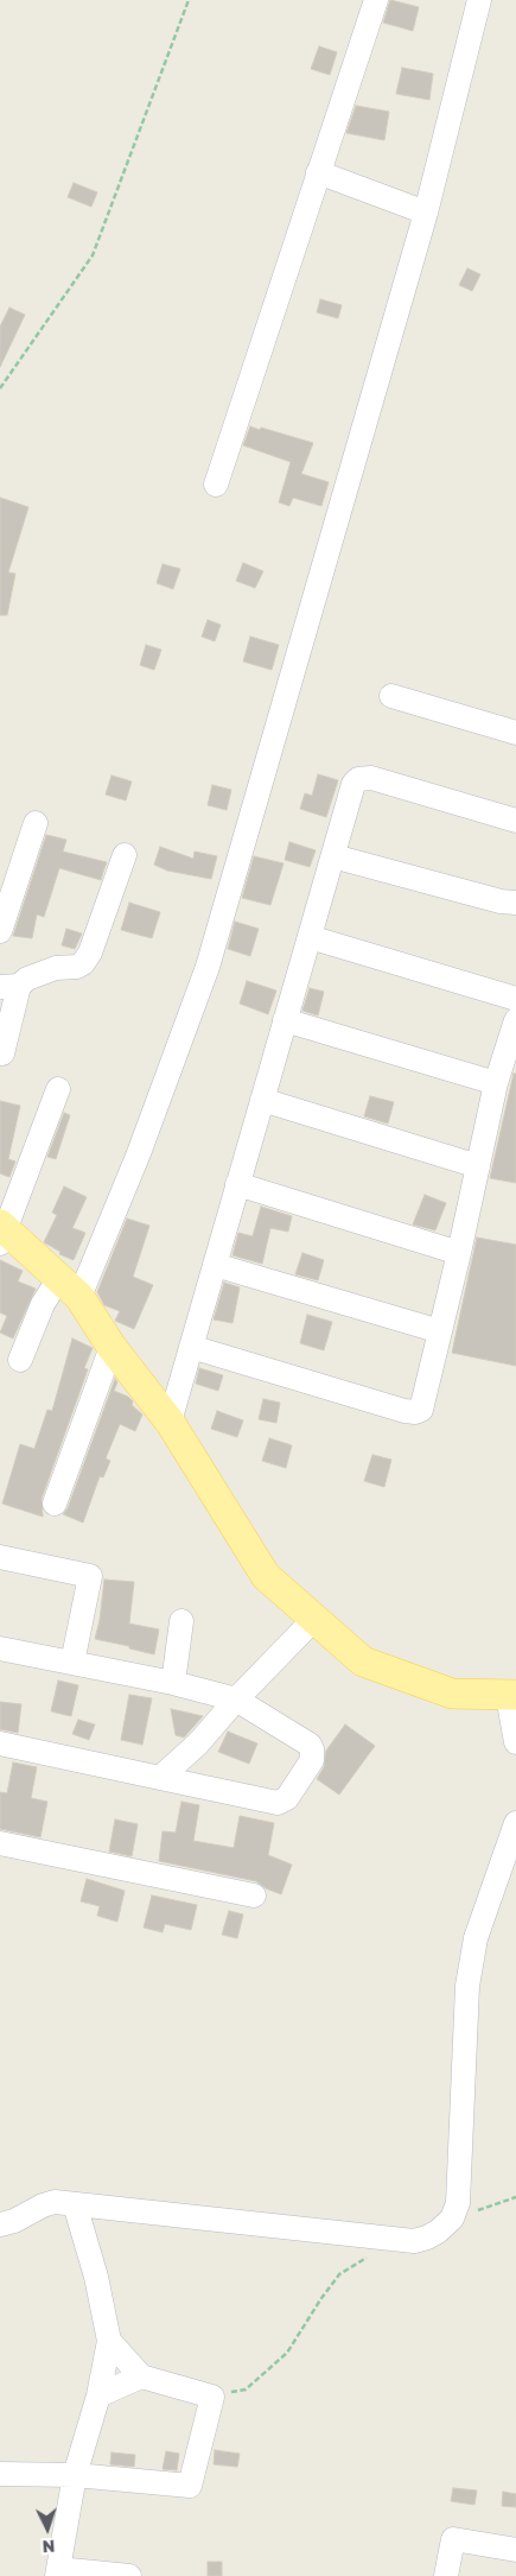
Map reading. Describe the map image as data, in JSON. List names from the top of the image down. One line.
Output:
{"north":"bottom"}
